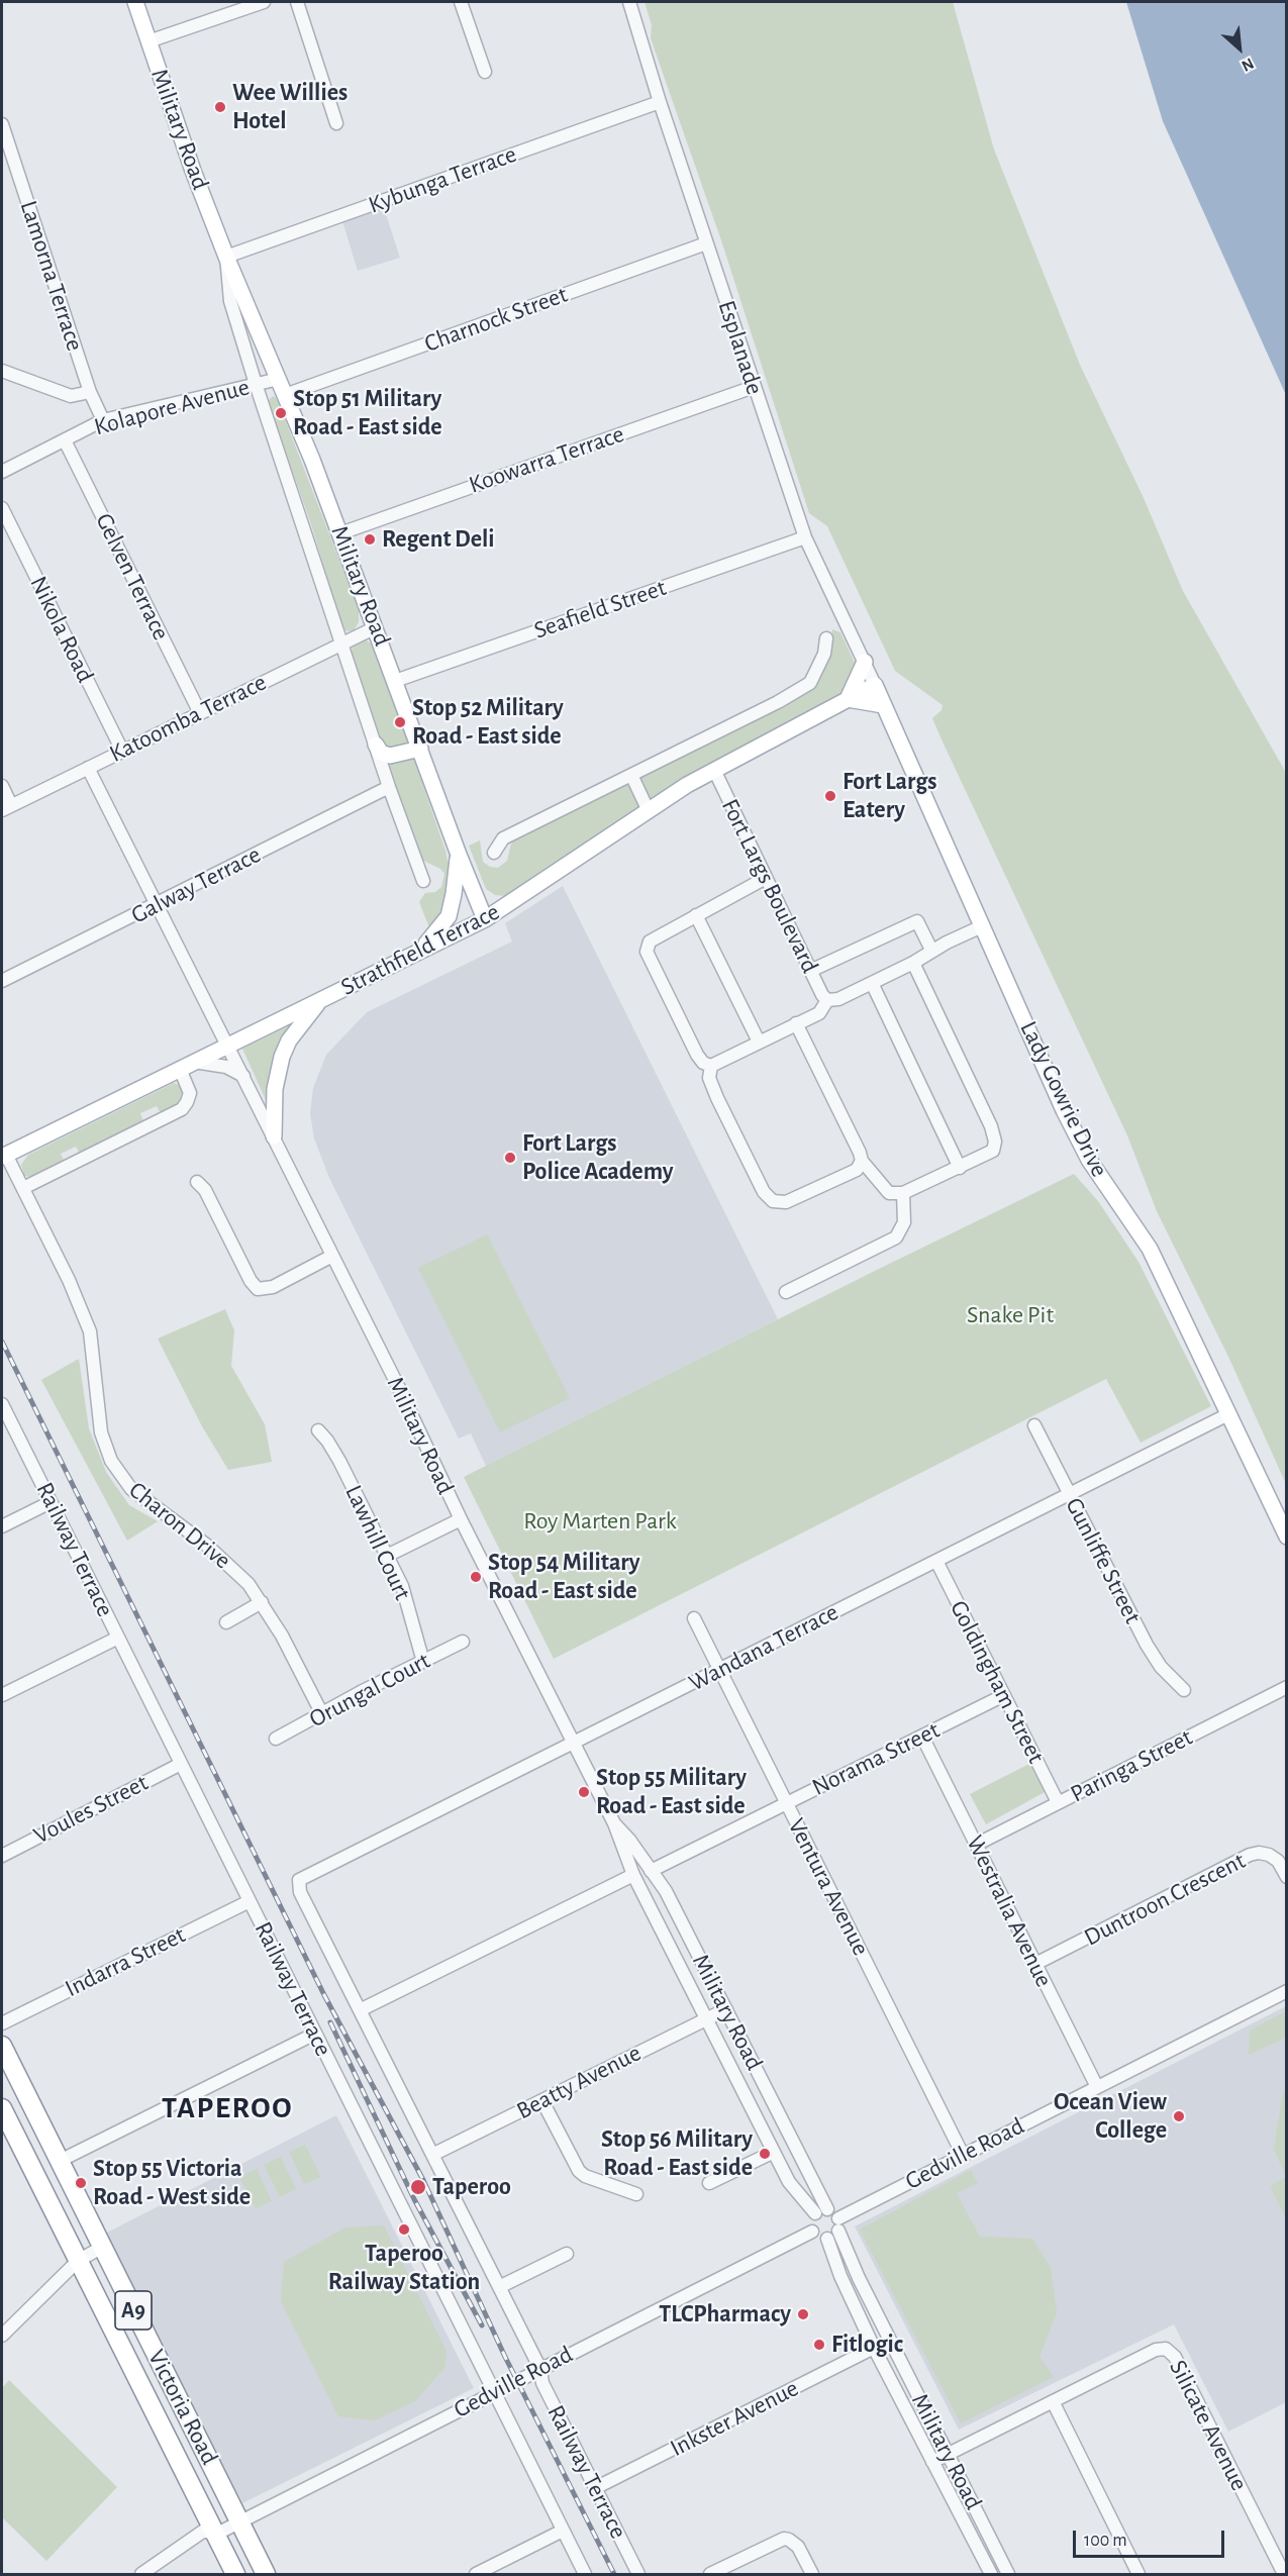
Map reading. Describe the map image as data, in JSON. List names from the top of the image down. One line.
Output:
{"streets":{"highway":["A9","Victoria Road"],"main road":["Military Road","Strathfield Terrace","Lady Gowrie Drive"],"street":["Kybunga Terrace","Lamorna Terrace","Charnock Street","Esplanade","Kolapore Avenue","Koowarra Terrace","Gelven Terrace","Seafield Street","Nikola Road","Katoomba Terrace","Galway Terrace","Fort Largs Boulevard","Charon Drive","Lawhill Court","Railway Terrace","Gunliffe Street","Wandana Terrace","Goldingham Street","Orungal Court","Norama Street","Paringa Street","Voules Street","Ventura Avenue","Duntroon Crescent","Westralia Avenue","Indarra Street","Beatty Avenue","Gedville Road","Inkster Avenue","Silicate Avenue"]},"crossings":[["Military Road","Kybunga Terrace"],["Military Road","Charnock Street"],["Military Road","Kolapore Avenue"],["Military Road","Koowarra Terrace"],["Military Road","Seafield Street"],["Military Road","Katoomba Terrace"],["Military Road","Galway Terrace"],["Military Road","Strathfield Terrace"],["Military Road","Wandana Terrace"],["Military Road","Norama Street"],["Military Road","Beatty Avenue"],["Military Road","Gedville Road"],["Military Road","Inkster Avenue"],["Military Road","Silicate Avenue"],["Kybunga Terrace","Esplanade"],["Lamorna Terrace","Kolapore Avenue"],["Charnock Street","Esplanade"],["Esplanade","Koowarra Terrace"],["Esplanade","Seafield Street"],["Esplanade","Strathfield Terrace"],["Esplanade","Lady Gowrie Drive"],["Kolapore Avenue","Gelven Terrace"],["Gelven Terrace","Katoomba Terrace"],["Nikola Road","Katoomba Terrace"],["Fort Largs Boulevard","Strathfield Terrace"],["Strathfield Terrace","Lady Gowrie Drive"],["Strathfield Terrace","Charon Drive"],["Lady Gowrie Drive","Wandana Terrace"],["Charon Drive","Orungal Court"],["Lawhill Court","Orungal Court"],["Railway Terrace","Wandana Terrace"],["Railway Terrace","Voules Street"],["Railway Terrace","Indarra Street"],["Railway Terrace","Beatty Avenue"],["Railway Terrace","Gedville Road"],["Railway Terrace","Inkster Avenue"],["Gunliffe Street","Wandana Terrace"],["Wandana Terrace","Goldingham Street"],["Wandana Terrace","Ventura Avenue"],["Goldingham Street","Norama Street"],["Goldingham Street","Paringa Street"],["Norama Street","Ventura Avenue"],["Norama Street","Westralia Avenue"],["Paringa Street","Westralia Avenue"],["Ventura Avenue","Gedville Road"],["Duntroon Crescent","Westralia Avenue"],["Westralia Avenue","Gedville Road"],["Gedville Road","Victoria Road"]],"districts":["TAPEROO"],"parks":["Snake Pit","Roy Marten Park"],"places":["Wee Willies Hotel","Stop 51 Military Road - East side","Regent Deli","Stop 52 Military Road - East side","Fort Largs Eatery","Fort Largs Police Academy","Stop 54 Military Road - East side","Stop 55 Military Road - East side","Ocean View College","Stop 56 Military Road - East side","Stop 55 Victoria Road - West side","Taperoo","Taperoo Railway Station","TLCPharmacy","Fitlogic"],"scale_bar":"100 m","north":"bottom right"}
